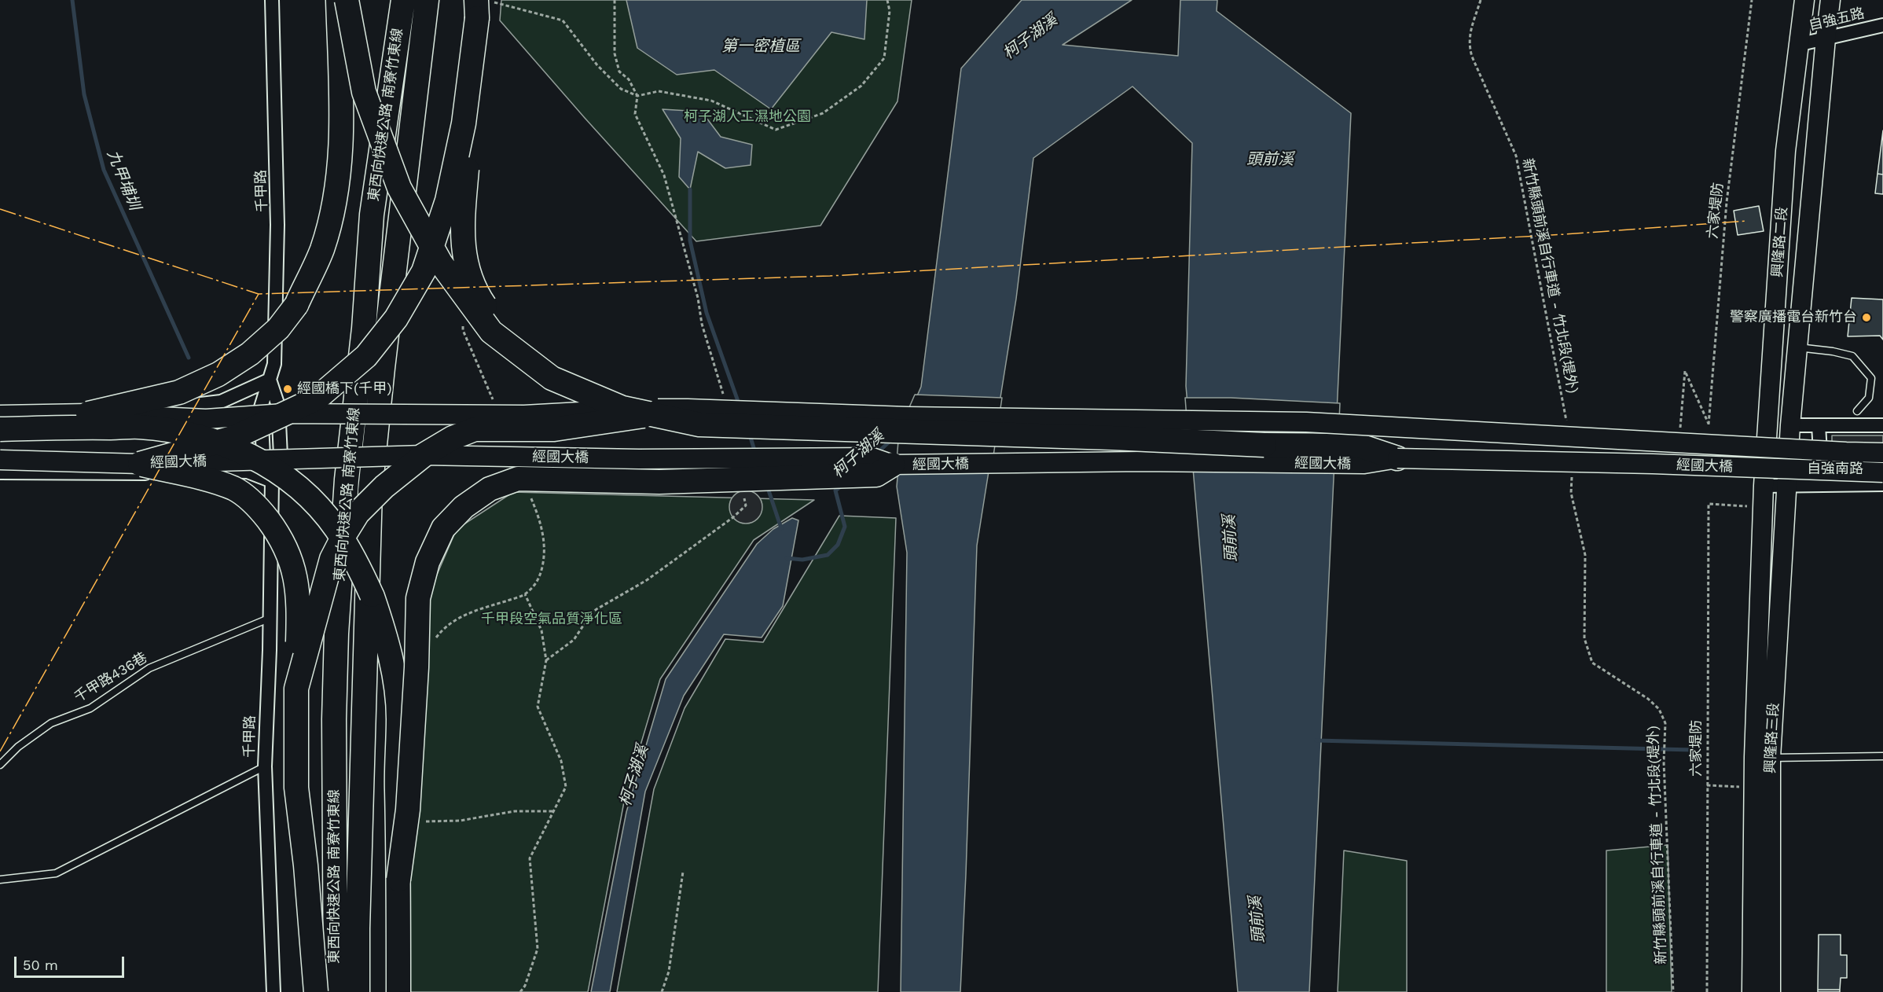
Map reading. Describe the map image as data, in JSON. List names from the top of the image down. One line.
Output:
{"streets":{"highway":["東西向快速公路 南寮竹東線"],"main road":["興隆路二段","經國大橋","興隆路三段"],"street":["自強五路","千甲路","自強南路"],"lane":["千甲路436巷"],"path":["六家堤防","新竹縣頭前溪自行車道 - 竹北段(堤外)"]},"crossings":[["自強五路","興隆路二段"],["千甲路","千甲路436巷"],["興隆路二段","自強南路"],["興隆路二段","興隆路三段"],["自強南路","興隆路三段"]],"water":["柯子湖溪","第一密植區","頭前溪","九甲埔圳"],"parks":["柯子湖人工濕地公園","千甲段空氣品質淨化區"],"places":["警察廣播電台新竹台","經國橋下(千甲)"],"scale_bar":"50 m"}
